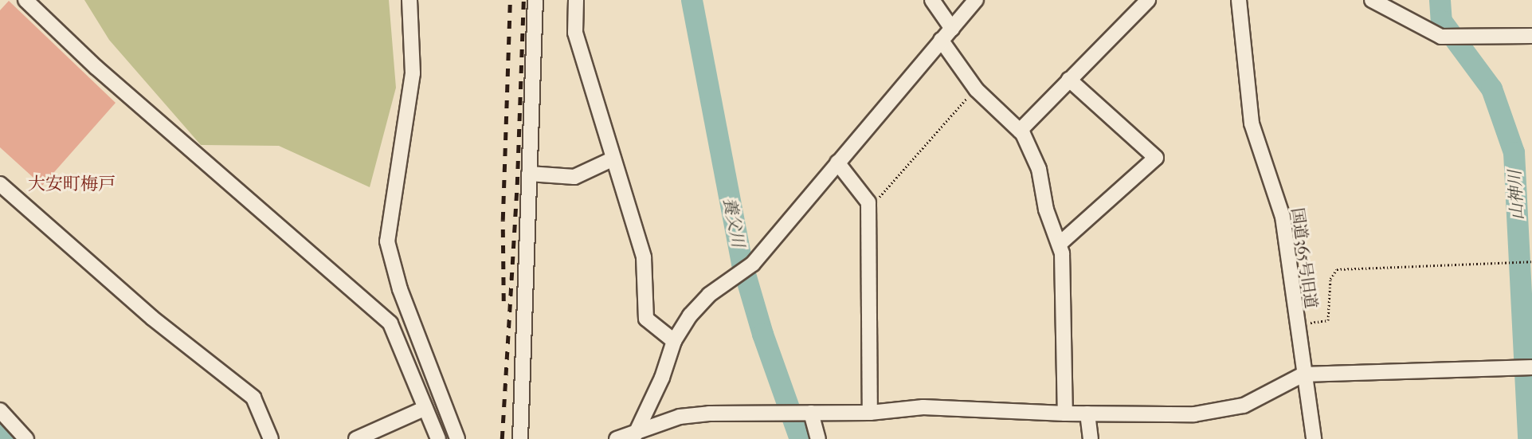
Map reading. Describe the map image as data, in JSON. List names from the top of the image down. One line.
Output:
{"streets":{"street":["国道365号旧道"]},"districts":["大安町梅戸"],"water":["山神川","養父川"]}
